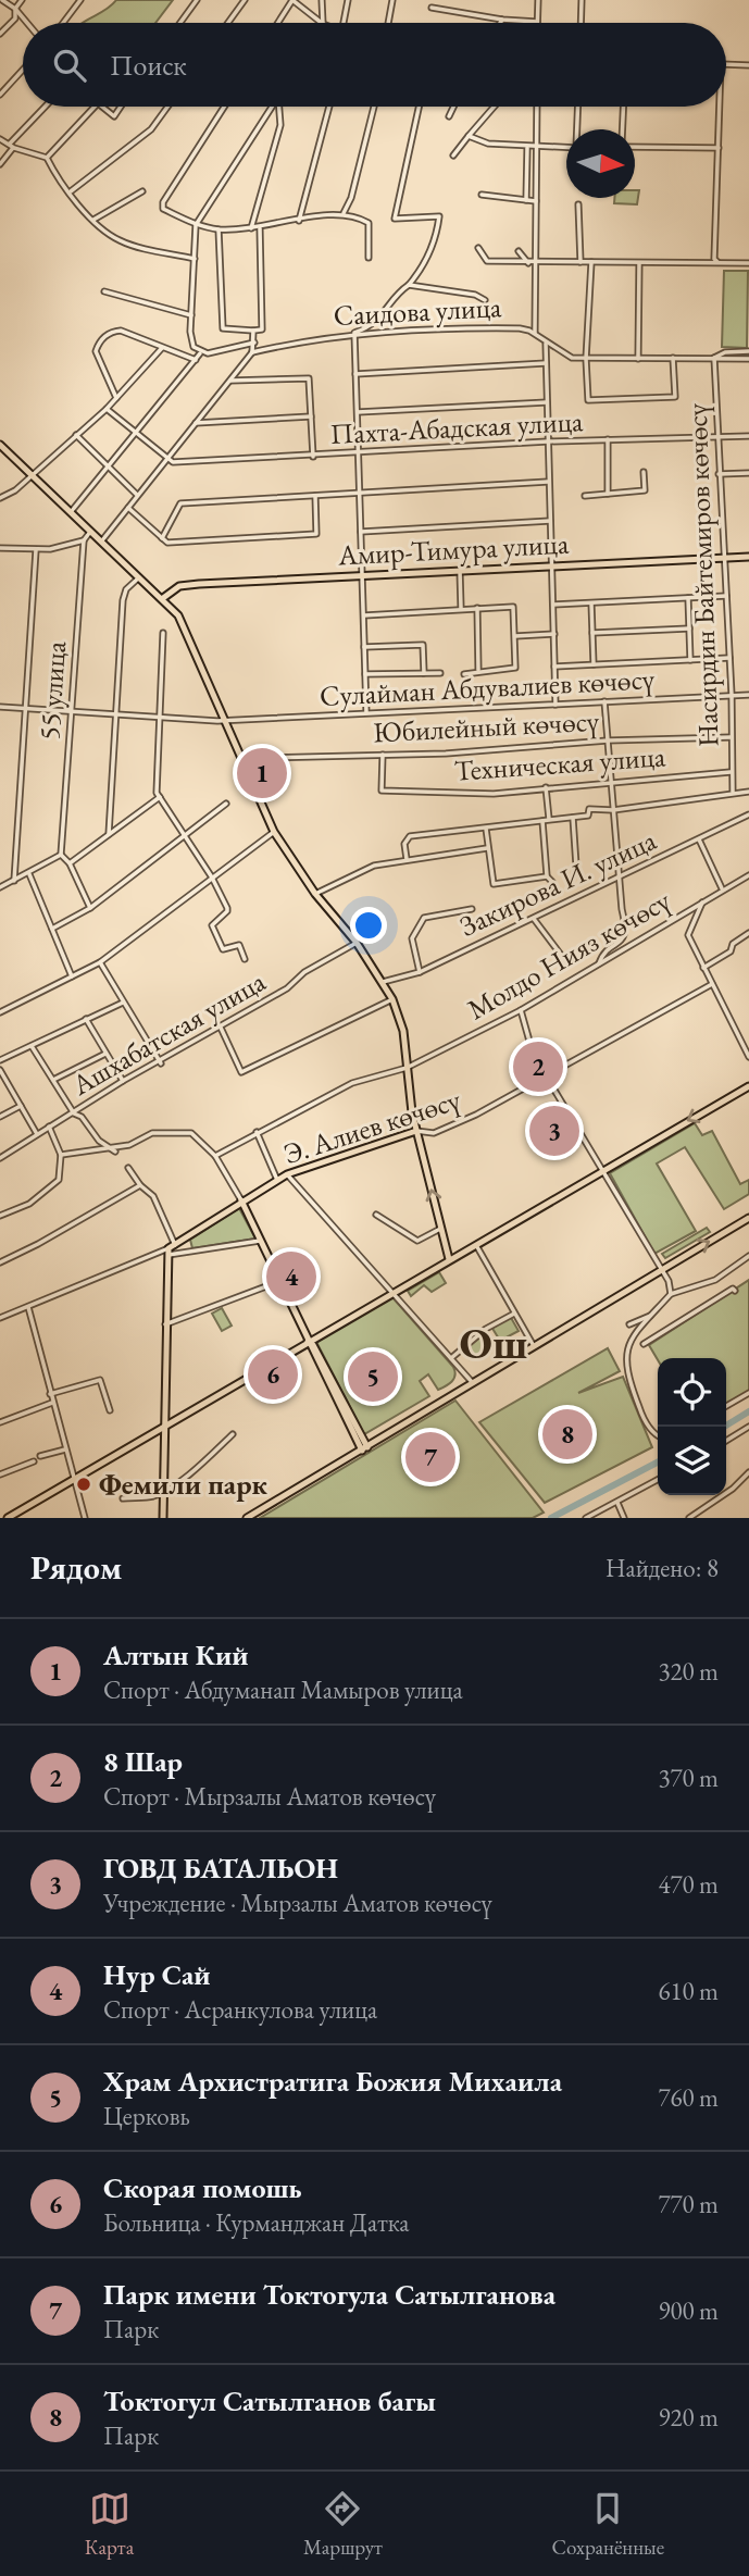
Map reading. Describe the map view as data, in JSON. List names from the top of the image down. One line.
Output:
{"streets":{"main road":["Амир-Тимура улица","Э. Алиев көчөсү"],"street":["Саидова улица","Пахта-Абадская улица","Насирдин Байтемиров көчөсү","Сулайман Абдувалиев көчөсү","55 улица","Юбилейный көчөсү","Техническая улица","Закирова И. улица","Молдо Нияз көчөсү","Ашхабатская улица"]},"crossings":[["Саидова улица","Насирдин Байтемиров көчөсү"],["Пахта-Абадская улица","Насирдин Байтемиров көчөсү"],["Амир-Тимура улица","Насирдин Байтемиров көчөсү"],["Насирдин Байтемиров көчөсү","Сулайман Абдувалиев көчөсү"],["Насирдин Байтемиров көчөсү","Юбилейный көчөсү"],["Насирдин Байтемиров көчөсү","Техническая улица"],["Сулайман Абдувалиев көчөсү","55 улица"],["Юбилейный көчөсү","Техническая улица"]],"districts":["Ош"],"places":["Фемили парк"],"north":"right","page":{"search":"Поиск","pins":["1","2","3","4","6","5","8","7"],"heading":["Рядом","Найдено: 8"],"list":[{"mark":"1","name":"Алтын Кий","note":"Спорт · Абдуманап Мамыров улица","value":"320 m"},{"mark":"2","name":"8 Шар","note":"Спорт · Мырзалы Аматов көчөсү","value":"370 m"},{"mark":"3","name":"ГОВД БАТАЛЬОН","note":"Учреждение · Мырзалы Аматов көчөсү","value":"470 m"},{"mark":"4","name":"Нур Сай","note":"Спорт · Асранкулова улица","value":"610 m"},{"mark":"5","name":"Храм Архистратига Божия Михаила","note":"Церковь","value":"760 m"},{"mark":"6","name":"Скорая помошь","note":"Больница · Курманджан Датка","value":"770 m"},{"mark":"7","name":"Парк имени Токтогула Сатылганова","note":"Парк","value":"900 m"},{"mark":"8","name":"Токтогул Сатылганов багы","note":"Парк","value":"920 m"}],"nav":["Карта","Маршрут","Сохранённые"]}}
